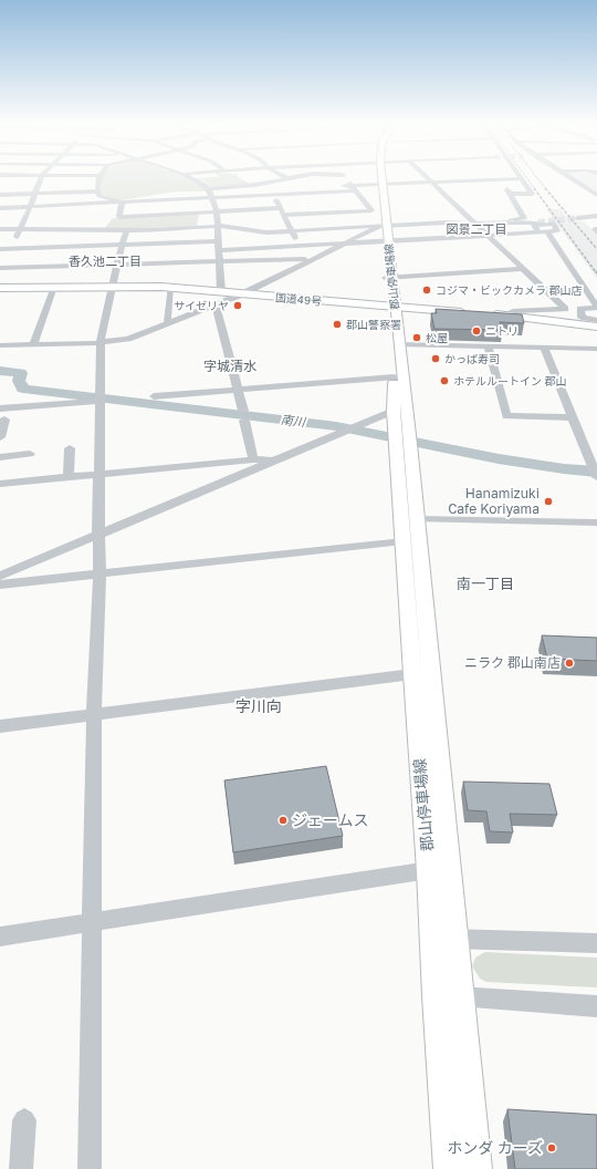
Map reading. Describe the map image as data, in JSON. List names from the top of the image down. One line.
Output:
{"streets":{"highway":["国道49号"],"main road":["郡山停車場線"]},"crossings":[["郡山停車場線","国道49号"]],"districts":["図景二丁目","香久池二丁目","字城清水","南一丁目","字川向"],"water":["南川"],"places":["コジマ・ビックカメラ 郡山店","サイゼリヤ","郡山警察署","ニトリ","松屋","かっぱ寿司","ホテルルートイン 郡山","Hanamizuki Cafe Koriyama","ニラク 郡山南店","ジェームス","ホンダ カーズ"]}
